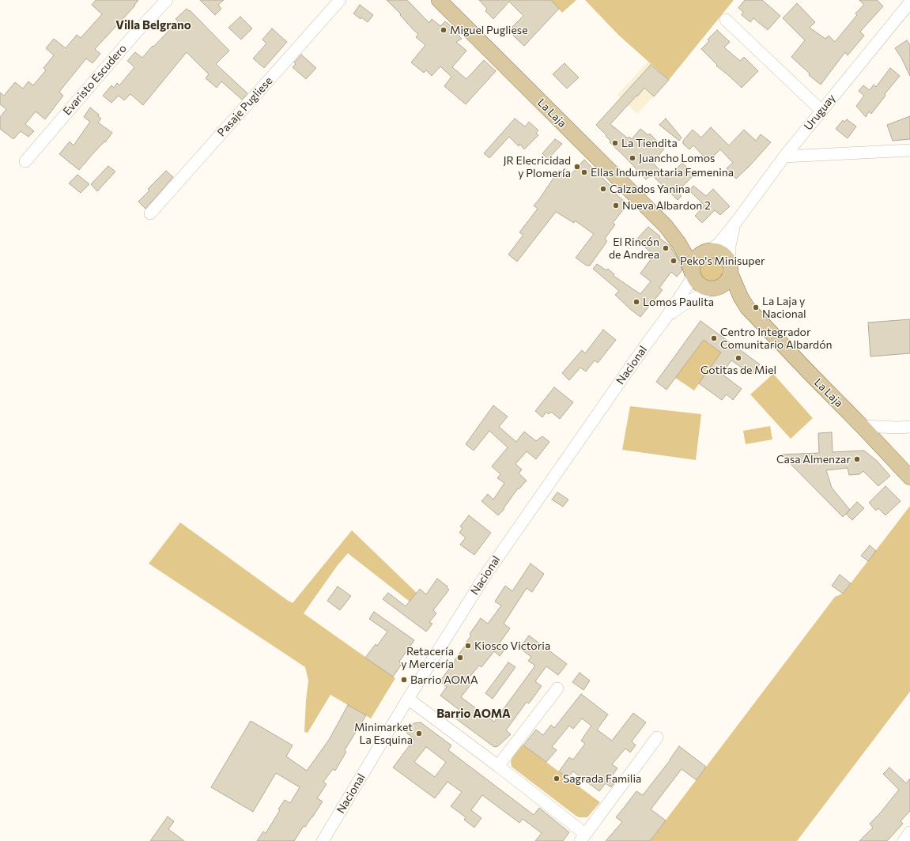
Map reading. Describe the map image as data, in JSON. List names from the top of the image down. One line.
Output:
{"streets":{"main road":["La Laja"],"street":["Evaristo Escudero","Pasaje Pugliese","Uruguay","Nacional"]},"crossings":[["Uruguay","La Laja"],["Uruguay","Nacional"],["La Laja","Nacional"]],"districts":["Villa Belgrano","Barrio AOMA"],"places":["Miguel Pugliese","La Tiendita","Juancho Lomos","JR Elecricidad y Plomería","Ellas Indumentaria Femenina","Calzados Yanina","Nueva Albardon 2","El Rincón de Andrea","Peko's Minisuper","Lomos Paulita","La Laja y Nacional","Centro Integrador Comunitario Albardón","Gotitas de Miel","Casa Almenzar","Kiosco Victoria","Retacería y Mercería","Barrio AOMA","Minimarket La Esquina","Sagrada Familia"]}
